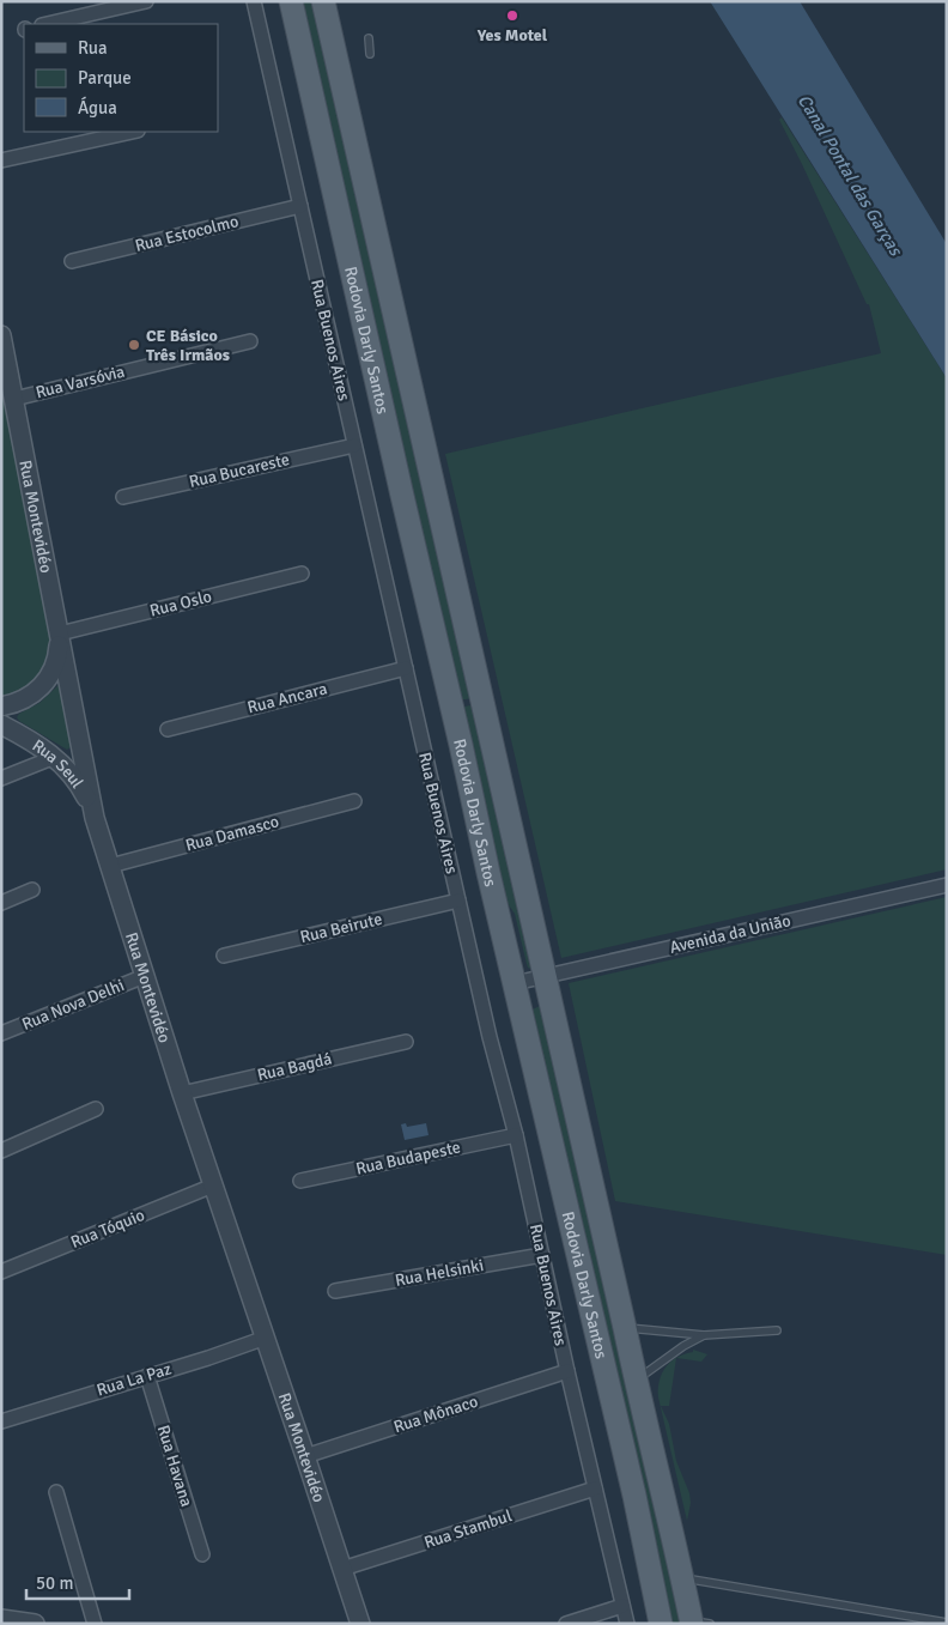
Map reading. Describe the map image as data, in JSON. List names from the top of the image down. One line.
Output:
{"streets":{"main road":["Rodovia Darly Santos"],"street":["Rua Estocolmo","Rua Buenos Aires","Rua Varsóvia","Rua Bucareste","Rua Montevidéo","Rua Oslo","Rua Ancara","Rua Seul","Rua Damasco","Rua Beirute","Avenida da União","Rua Nova Delhi","Rua Bagdá","Rua Budapeste","Rua Tóquio","Rua Helsinki","Rua La Paz","Rua Mônaco","Rua Havana","Rua Stambul"]},"crossings":[["Rua Estocolmo","Rua Buenos Aires"],["Rua Buenos Aires","Rua Bucareste"],["Rua Buenos Aires","Rua Ancara"],["Rua Buenos Aires","Rua Beirute"],["Rua Buenos Aires","Rua Budapeste"],["Rua Buenos Aires","Rua Helsinki"],["Rua Buenos Aires","Rua Mônaco"],["Rua Buenos Aires","Rua Stambul"],["Rodovia Darly Santos","Avenida da União"],["Rua Varsóvia","Rua Montevidéo"],["Rua Montevidéo","Rua Oslo"],["Rua Montevidéo","Rua Seul"],["Rua Montevidéo","Rua Damasco"],["Rua Montevidéo","Rua Nova Delhi"],["Rua Montevidéo","Rua Bagdá"],["Rua Montevidéo","Rua Tóquio"],["Rua Montevidéo","Rua La Paz"],["Rua Montevidéo","Rua Mônaco"],["Rua Montevidéo","Rua Stambul"],["Rua La Paz","Rua Havana"]],"water":["Canal Pontal das Garças"],"places":["Yes Motel","CE Básico Três Irmãos"],"legend":["Rua","Parque","Água"],"scale_bar":"50 m"}
